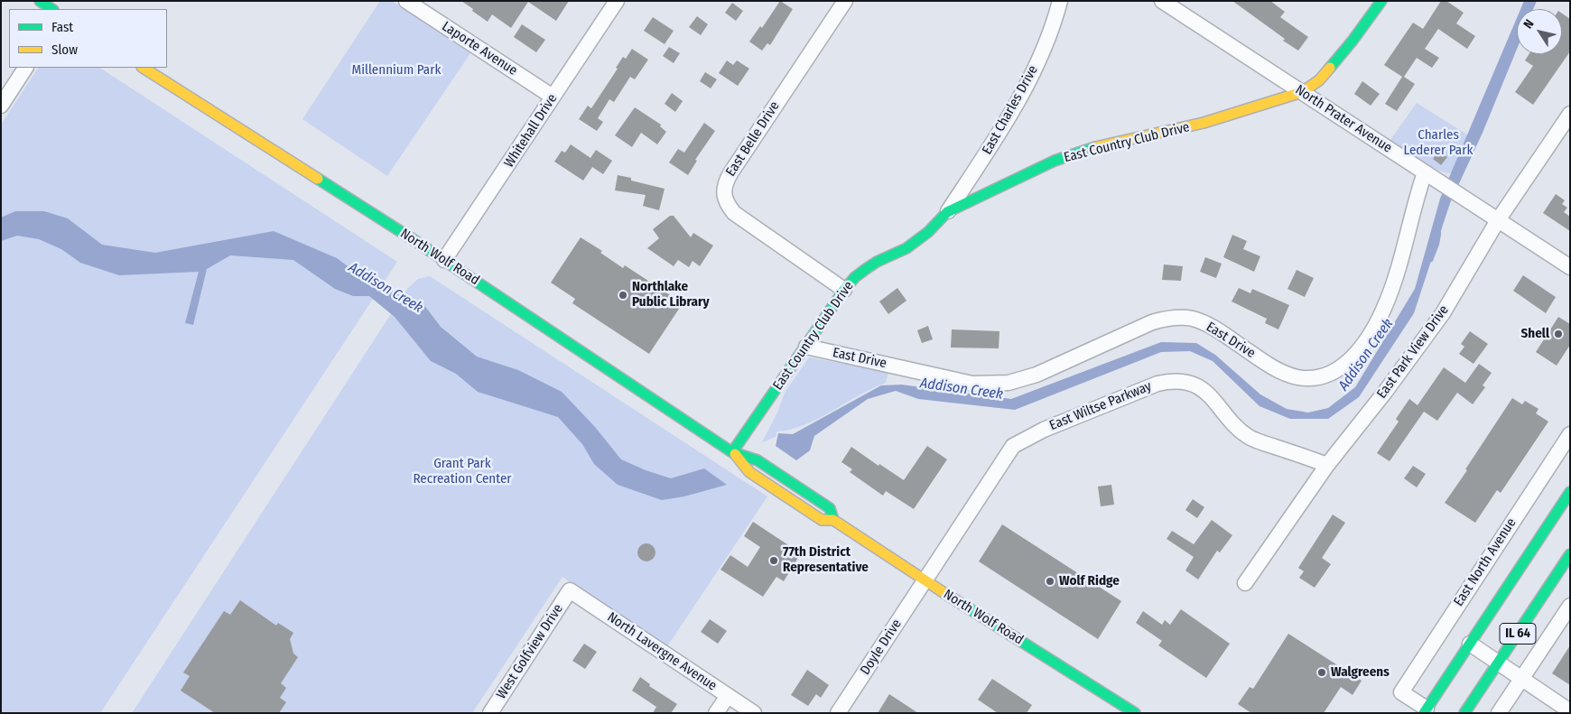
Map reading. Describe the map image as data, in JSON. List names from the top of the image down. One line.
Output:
{"streets":{"main road":["East Country Club Drive","North Wolf Road","IL 64"],"street":["Laporte Avenue","East Charles Drive","North Prater Avenue","Whitehall Drive","East Belle Drive","East Drive","East Park View Drive","East Wiltse Parkway","East North Avenue","Doyle Drive","West Golfview Drive","North Lavergne Avenue"]},"crossings":[["Laporte Avenue","Whitehall Drive"],["East Charles Drive","East Country Club Drive"],["North Prater Avenue","East Country Club Drive"],["North Prater Avenue","East Drive"],["North Prater Avenue","East Park View Drive"],["Whitehall Drive","North Wolf Road"],["East Belle Drive","East Country Club Drive"],["East Country Club Drive","North Wolf Road"],["East Country Club Drive","East Drive"],["North Wolf Road","East Wiltse Parkway"],["North Wolf Road","Doyle Drive"],["East Park View Drive","East Wiltse Parkway"],["East Wiltse Parkway","Doyle Drive"],["East North Avenue","IL 64"],["West Golfview Drive","North Lavergne Avenue"]],"water":["Addison Creek"],"parks":["Millennium Park","Charles Lederer Park","Grant Park Recreation Center"],"places":["Northlake Public Library","Shell","77th District Representative","Wolf Ridge","Walgreens"],"legend":["Fast","Slow"],"north":"top left"}
